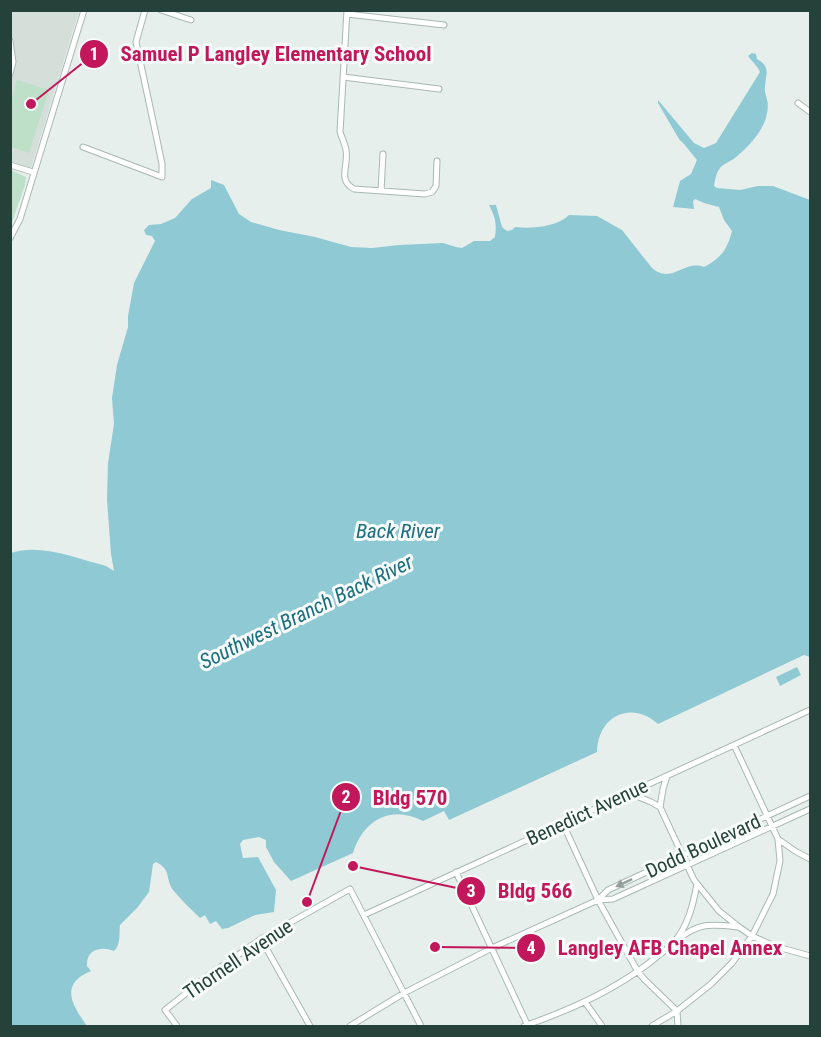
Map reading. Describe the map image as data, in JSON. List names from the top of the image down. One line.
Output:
{"streets":{"street":["Benedict Avenue","Dodd Boulevard","Thornell Avenue"]},"crossings":[["Benedict Avenue","Thornell Avenue"]],"water":["Back River","Southwest Branch Back River"],"places":["Samuel P Langley Elementary School","Bldg 566","Bldg 570","Langley AFB Chapel Annex"]}
